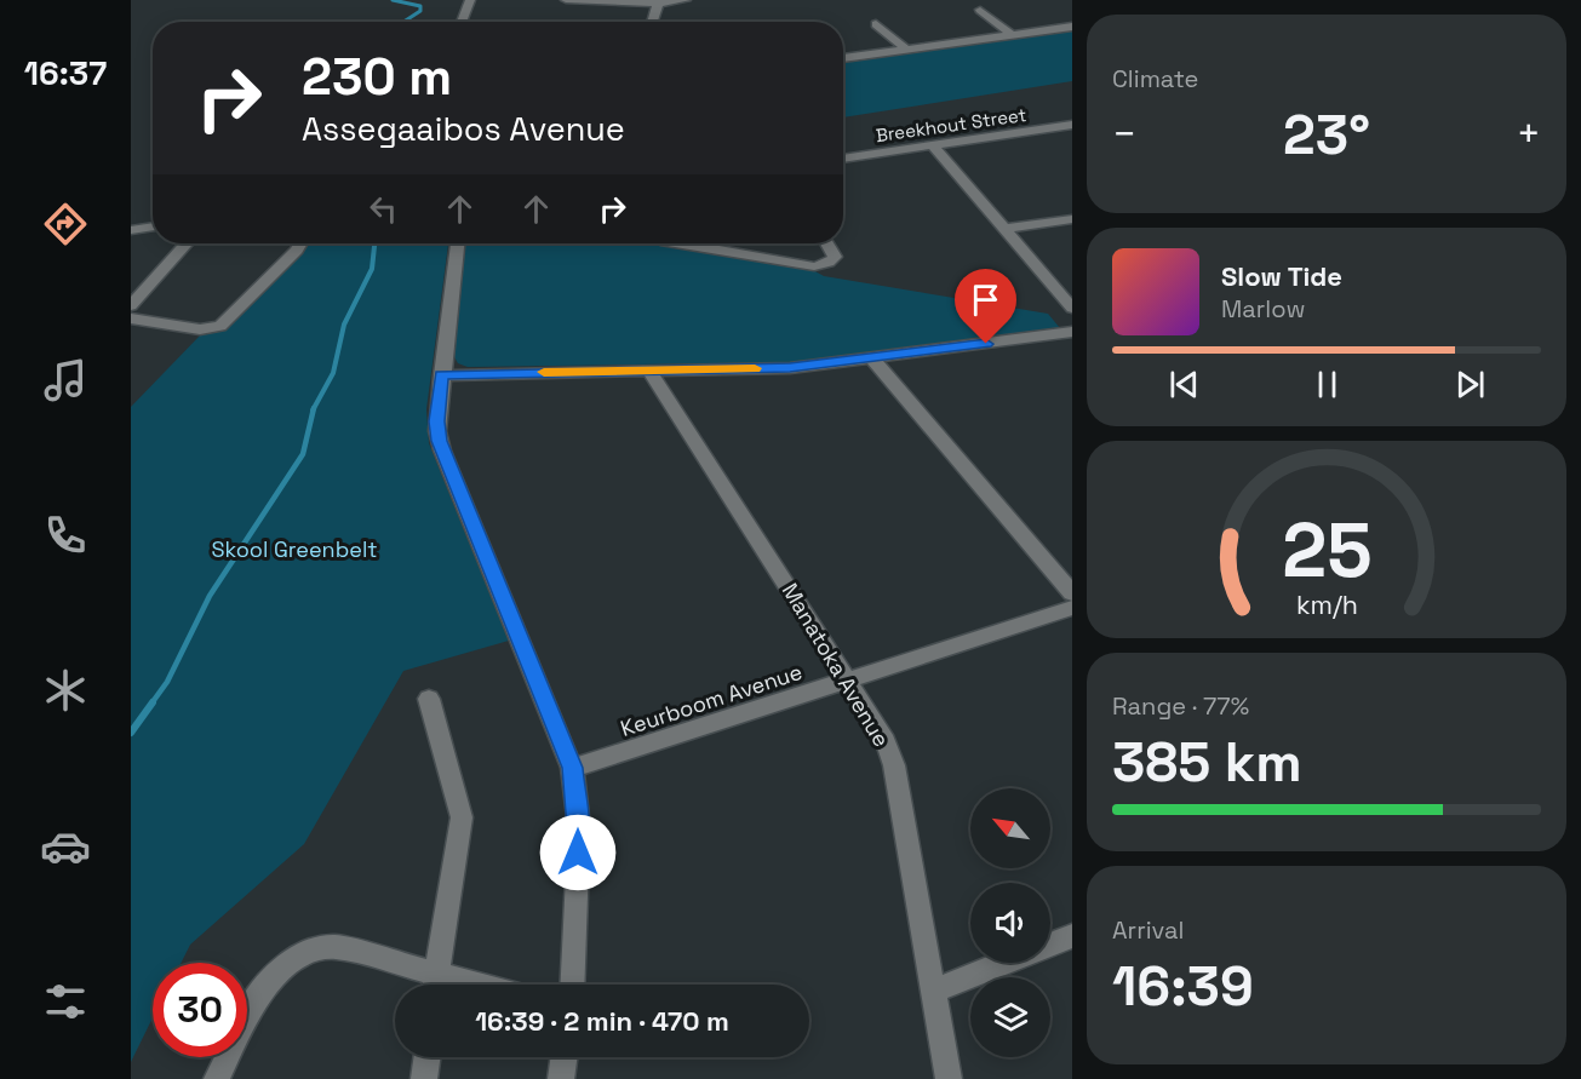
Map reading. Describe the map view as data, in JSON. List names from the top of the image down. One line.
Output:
{"streets":{"street":["Breekhout Street","Manatoka Avenue","Keurboom Avenue"]},"crossings":[["Manatoka Avenue","Keurboom Avenue"]],"parks":["Skool Greenbelt"],"north":"top left","page":{"tabs":"16:37","tile":["Climate",["Range · 77%","385 km"],["Arrival","16:39"]],"turn":["230 m","Assegaaibos Avenue"],"heat":["−","23°","+"],"song":["Slow Tide","Marlow"],"limit":"30","trip":"16:39 · 2 min · 470 m","gauge":["25","km/h"]}}
